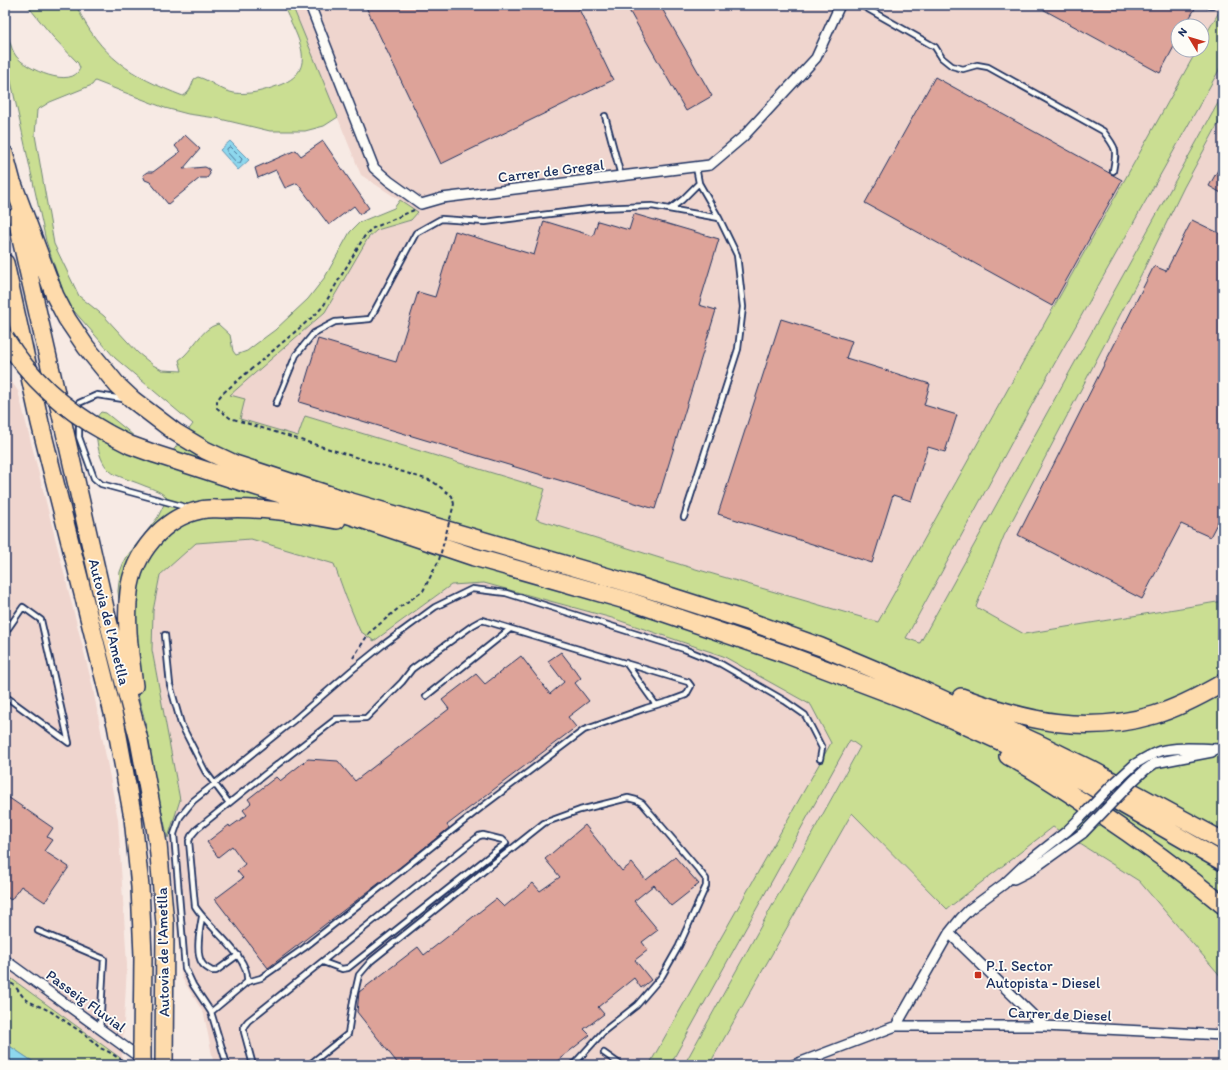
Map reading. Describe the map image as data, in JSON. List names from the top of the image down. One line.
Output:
{"streets":{"highway":["Autovia de l'Ametlla"],"street":["Carrer de Gregal","Passeig Fluvial","Carrer de Diesel"]},"places":{"transit":["P.I. Sector Autopista - Diesel"]},"north":"top left"}
